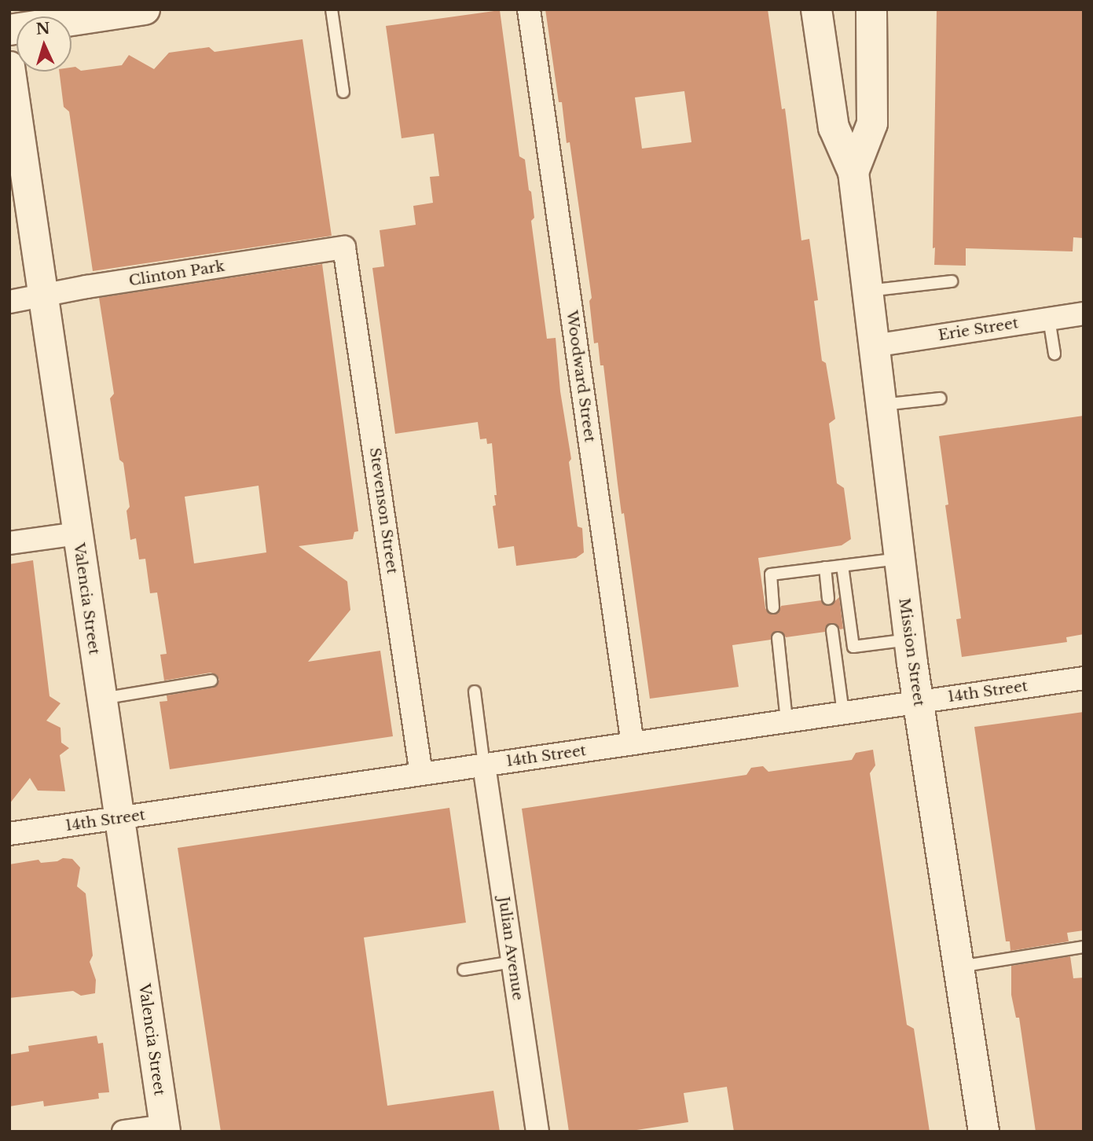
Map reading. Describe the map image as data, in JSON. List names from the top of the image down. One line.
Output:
{"streets":{"main road":["Mission Street"],"street":["Clinton Park","Erie Street","Woodward Street","Stevenson Street","Valencia Street","14th Street","Julian Avenue"]},"crossings":[["Clinton Park","Stevenson Street"],["Clinton Park","Valencia Street"],["Erie Street","Mission Street"],["Woodward Street","14th Street"],["Stevenson Street","14th Street"],["Valencia Street","14th Street"],["Mission Street","14th Street"],["14th Street","Julian Avenue"]],"north":"top"}
